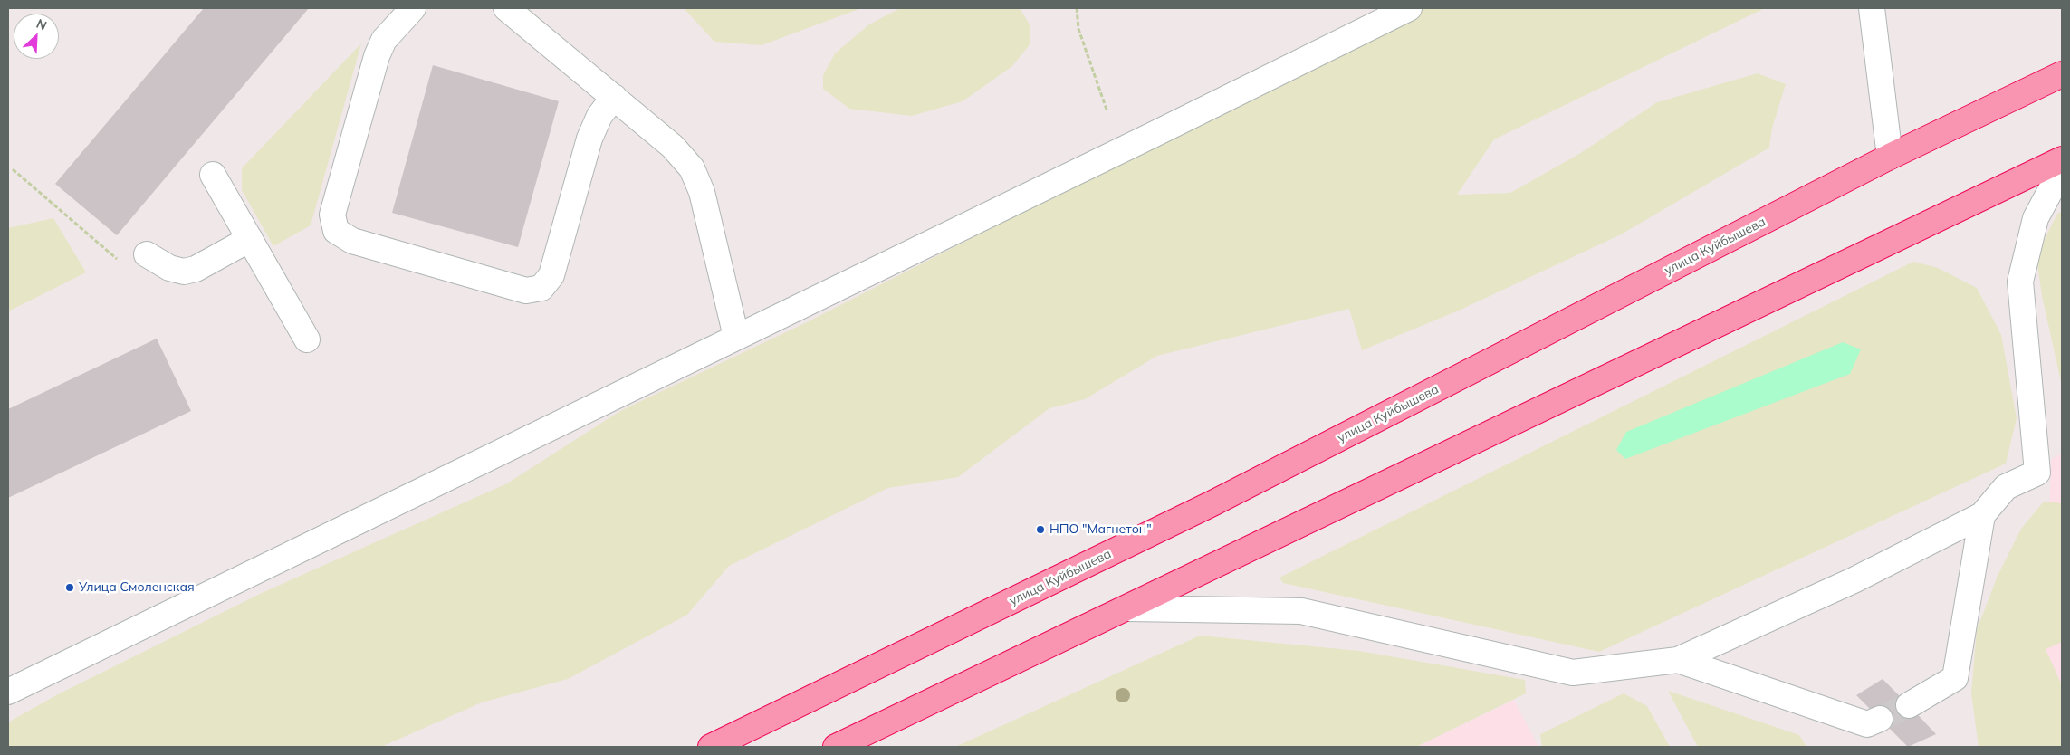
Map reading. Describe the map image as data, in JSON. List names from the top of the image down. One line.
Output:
{"streets":{"highway":["улица Куйбышева"]},"places":["НПО \"Магнетон\"","Улица Смоленская"],"north":"top right"}
